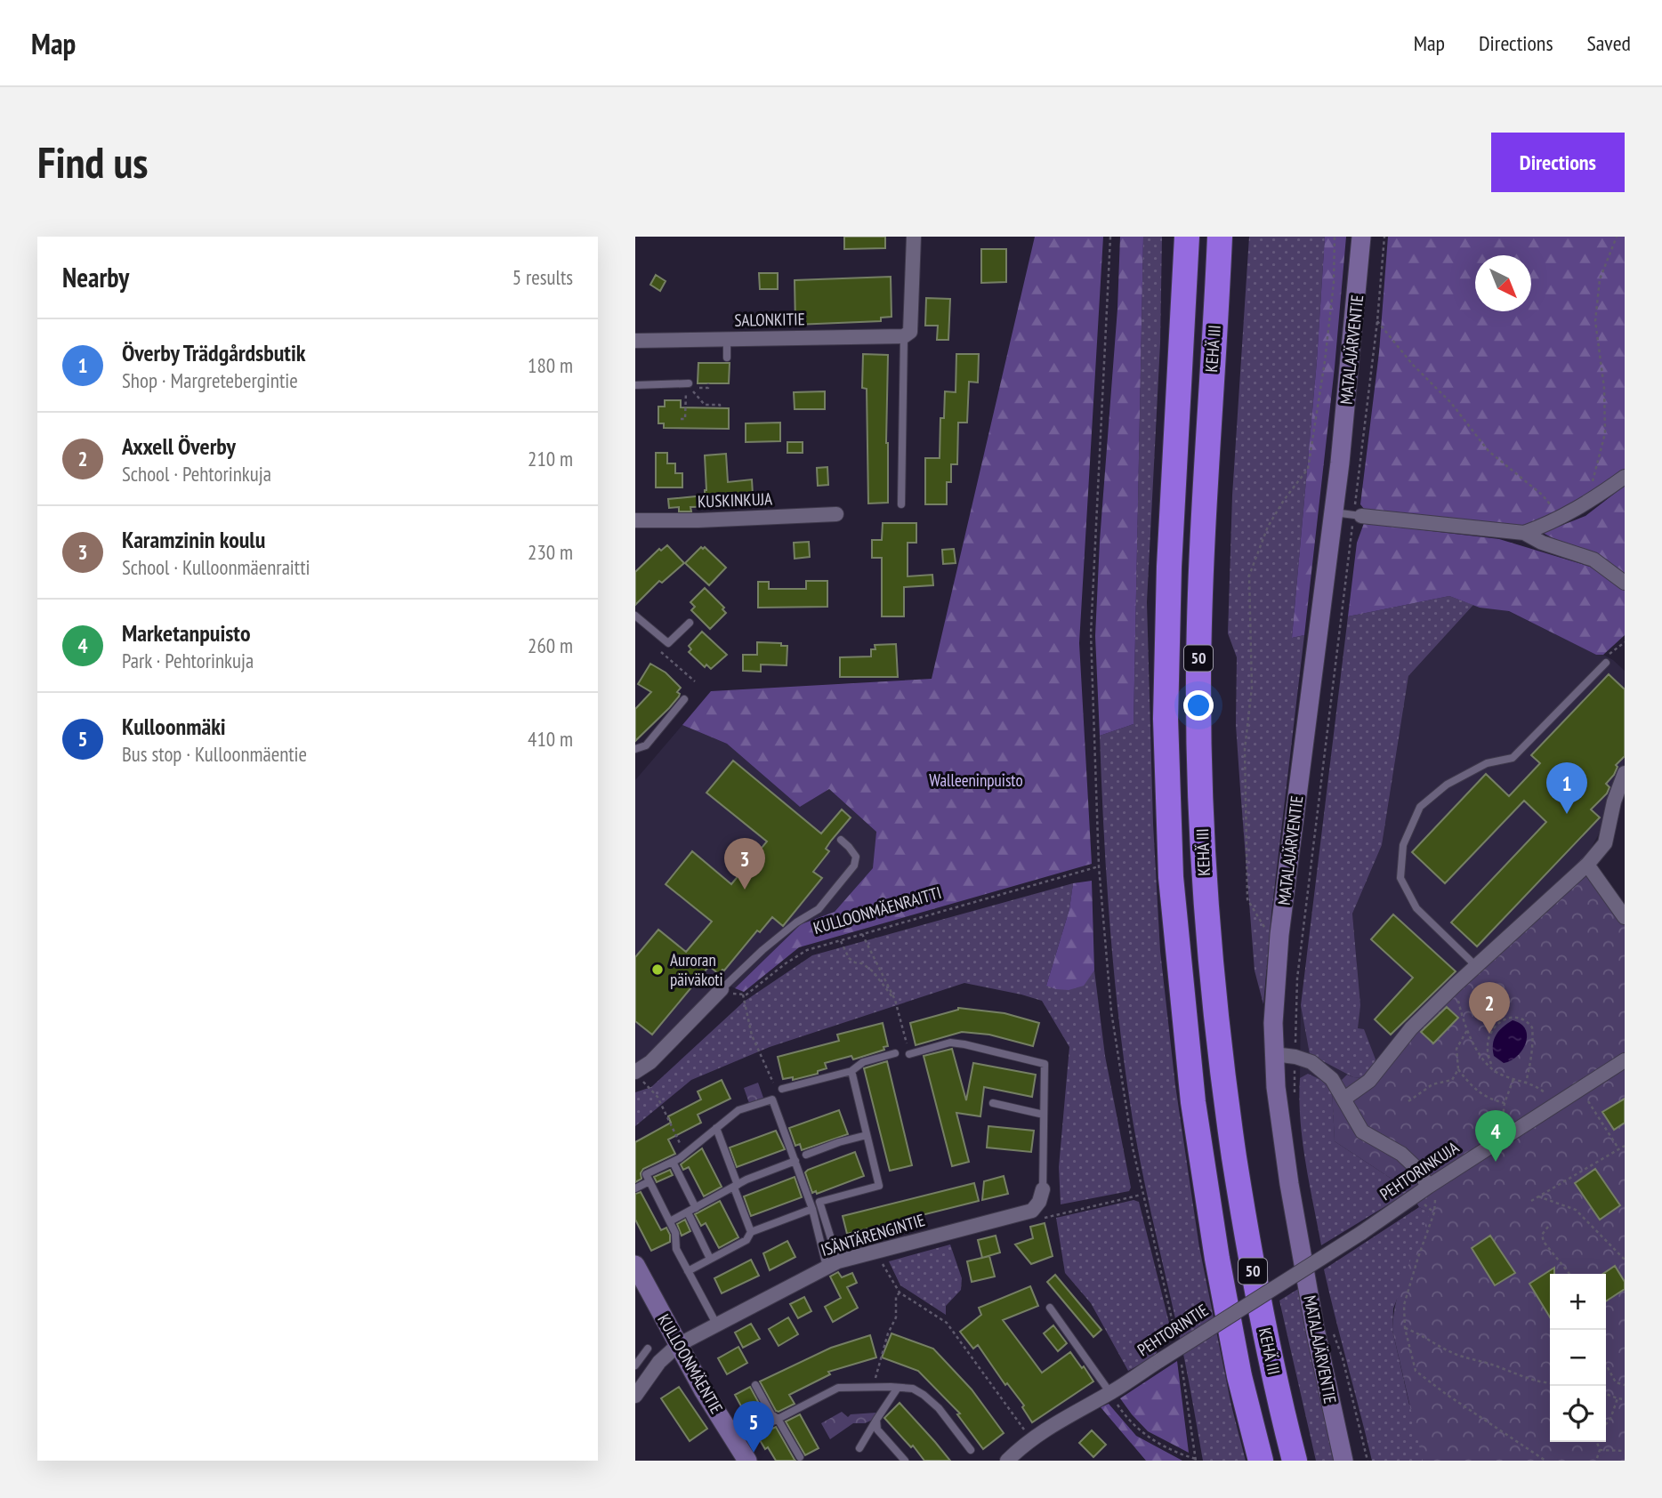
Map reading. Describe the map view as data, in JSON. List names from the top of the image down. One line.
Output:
{"streets":{"highway":["KEHÄ III","50"],"main road":["MATALAJÄRVENTIE","KULLOONMÄENTIE"],"street":["SALONKITIE","KUSKINKUJA","PEHTORINKUJA","ISÄNTÄRENGINTIE","PEHTORINTIE"],"path":["KULLOONMÄENRAITTI"]},"crossings":[["PEHTORINKUJA","PEHTORINTIE"],["ISÄNTÄRENGINTIE","KULLOONMÄENTIE"]],"parks":["Walleeninpuisto"],"places":["Auroran päiväkoti"],"north":"bottom right","page":{"header":"Map","nav":["Map","Directions","Saved"],"buttons":"Directions","title":"Find us","heading":["Nearby","5 results"],"list":[{"mark":"1","name":"Överby Trädgårdsbutik","note":"Shop · Margretebergintie","value":"180 m"},{"mark":"2","name":"Axxell Överby","note":"School · Pehtorinkuja","value":"210 m"},{"mark":"3","name":"Karamzinin koulu","note":"School · Kulloonmäenraitti","value":"230 m"},{"mark":"4","name":"Marketanpuisto","note":"Park · Pehtorinkuja","value":"260 m"},{"mark":"5","name":"Kulloonmäki","note":"Bus stop · Kulloonmäentie","value":"410 m"}],"pins":["1","3","2","4","5"],"map_buttons":["+","−"]}}
